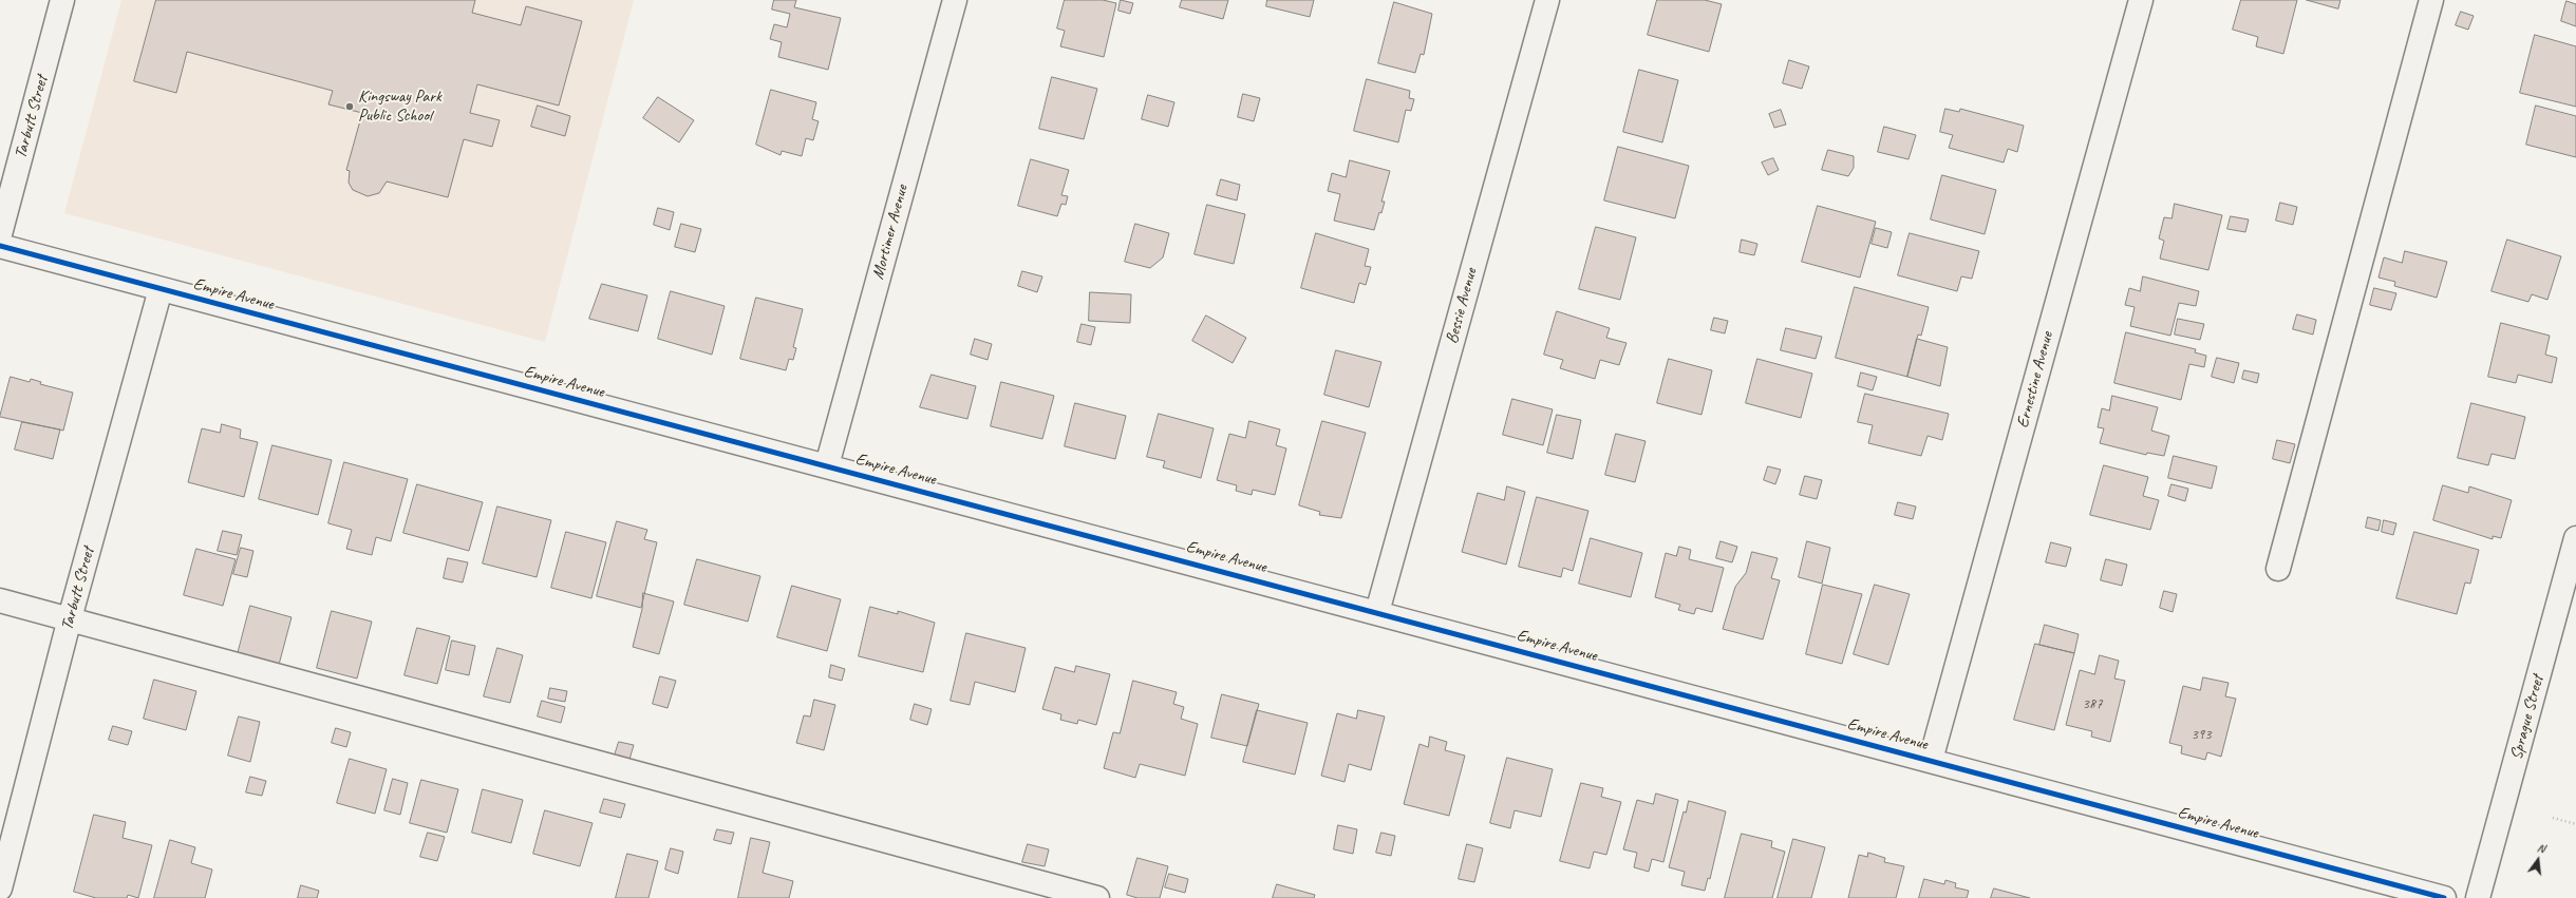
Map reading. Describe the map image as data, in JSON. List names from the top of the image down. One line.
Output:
{"streets":{"street":["Tarbutt Street","Mortimer Avenue","Empire Avenue","Bessie Avenue","Ernestine Avenue","Sprague Street"]},"crossings":[["Tarbutt Street","Empire Avenue"],["Mortimer Avenue","Empire Avenue"],["Empire Avenue","Bessie Avenue"],["Empire Avenue","Ernestine Avenue"]],"places":["Kingsway Park Public School"],"house_numbers":["387","393"],"north":"top"}
